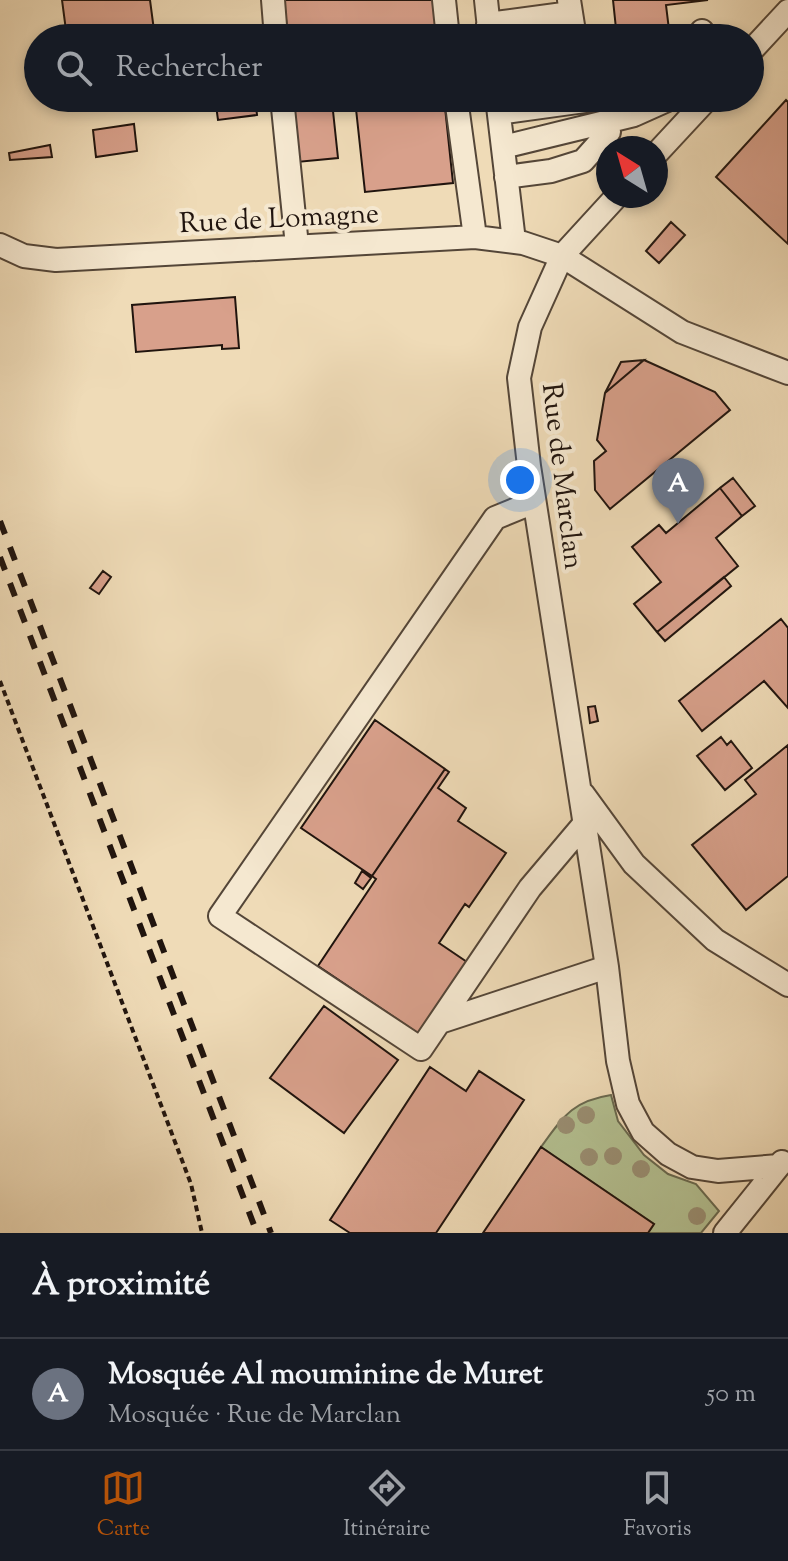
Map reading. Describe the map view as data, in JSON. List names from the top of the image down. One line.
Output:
{"streets":{"street":["Rue de Lomagne","Rue de Marclan"]},"crossings":[["Rue de Lomagne","Rue de Marclan"]],"north":"top left","page":{"search":"Rechercher","pins":"A","heading":"À proximité","list":[{"mark":"A","name":"Mosquée Al mouminine de Muret","note":"Mosquée · Rue de Marclan","value":"50 m"}],"nav":["Carte","Itinéraire","Favoris"]}}
